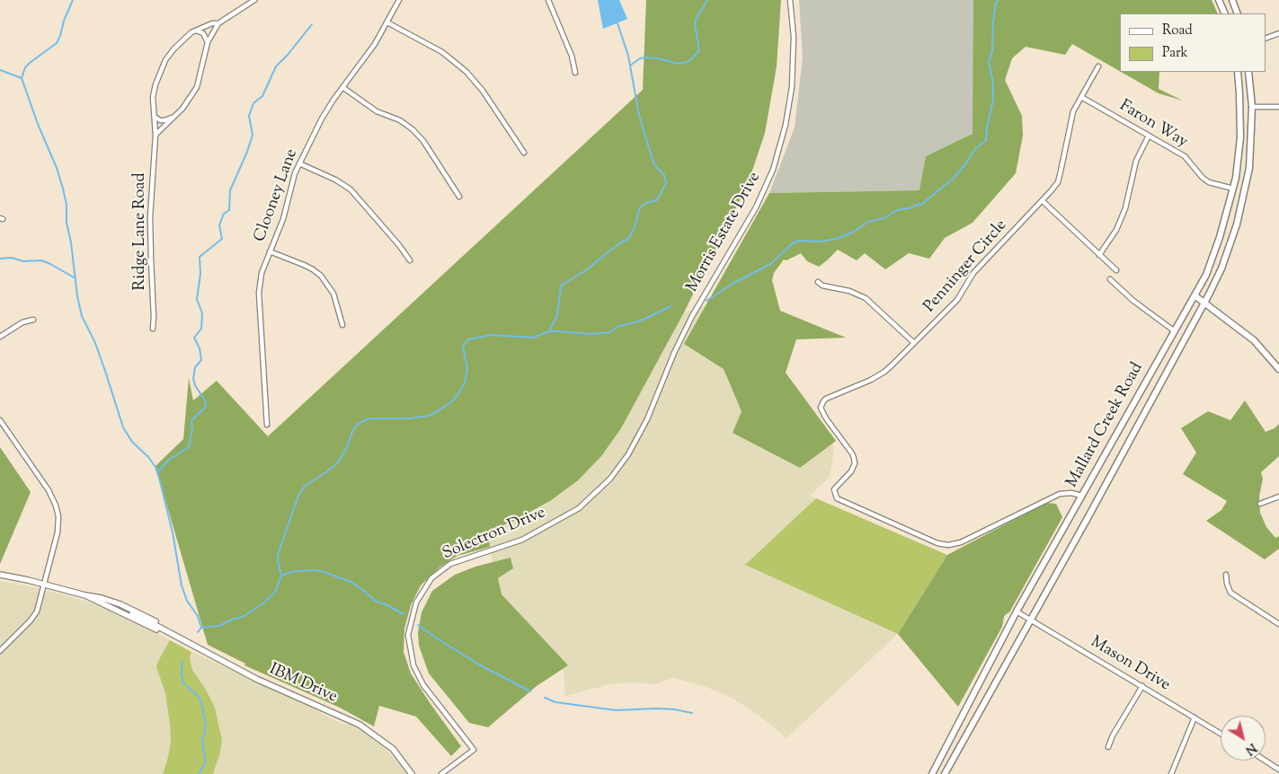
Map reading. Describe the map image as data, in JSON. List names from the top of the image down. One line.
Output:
{"streets":{"main road":["Mallard Creek Road"],"street":["Faron Way","Clooney Lane","Ridge Lane Road","Morris Estate Drive","Penninger Circle","Solectron Drive","Mason Drive","IBM Drive"]},"crossings":[["Faron Way","Penninger Circle"],["Faron Way","Mallard Creek Road"],["Morris Estate Drive","Solectron Drive"],["Penninger Circle","Mallard Creek Road"],["Mallard Creek Road","Mason Drive"]],"legend":["Road","Park"],"north":"bottom right"}
